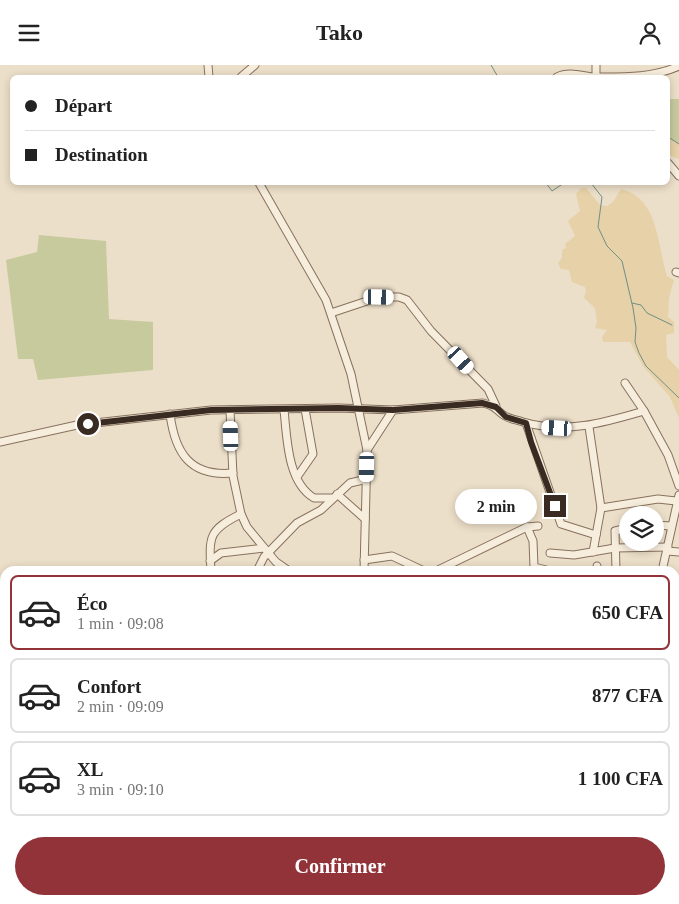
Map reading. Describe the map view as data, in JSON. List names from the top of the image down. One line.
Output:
{"page":{"header":"Tako","banner":["Départ","Destination"],"bubble":"2 min","list":[{"name":"Éco","note":"1 min · 09:08","value":"650 CFA"},{"name":"Confort","note":"2 min · 09:09","value":"877 CFA"},{"name":"XL","note":"3 min · 09:10","value":"1 100 CFA"}],"buttons":"Confirmer"}}
